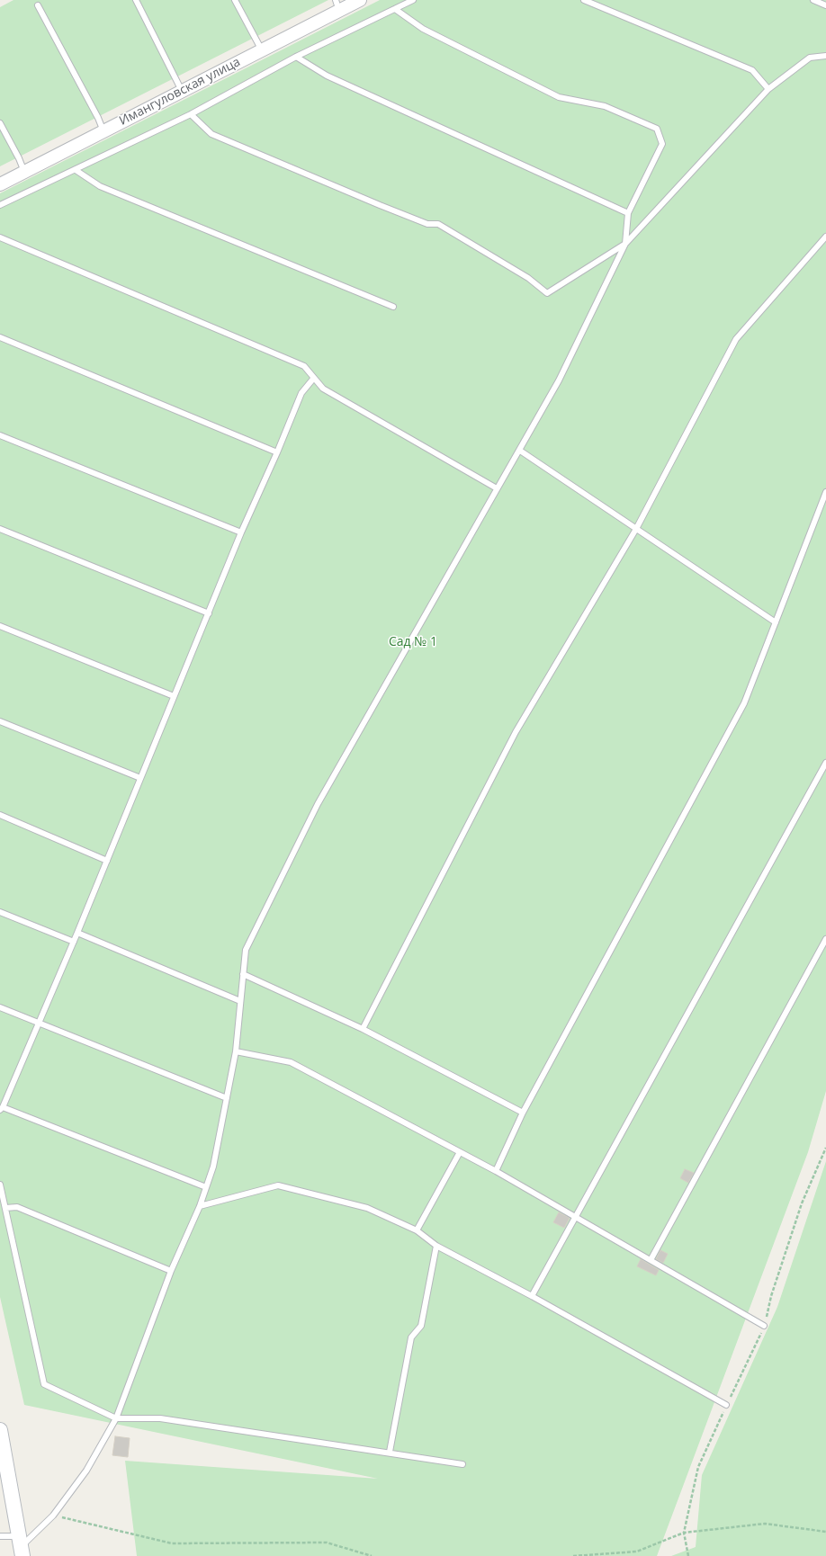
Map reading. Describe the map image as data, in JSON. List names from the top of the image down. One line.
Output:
{"streets":{"street":["Имангуловская улица"]},"parks":["Сад № 1"]}
